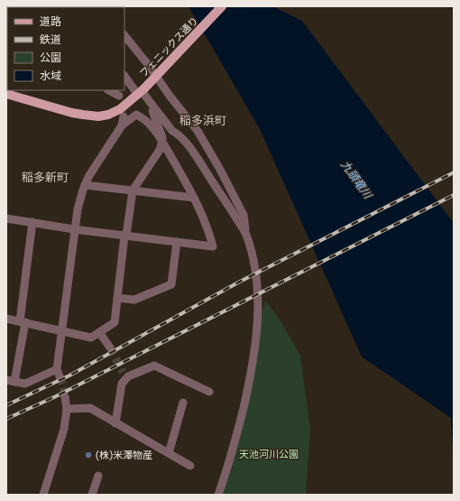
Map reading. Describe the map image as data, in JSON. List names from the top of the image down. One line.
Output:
{"streets":{"main road":["フェニックス通り"]},"districts":["稲多浜町","稲多新町"],"water":["九頭竜川"],"parks":["天池河川公園"],"places":["(株)米澤物産"],"legend":["道路","鉄道","公園","水域"]}
